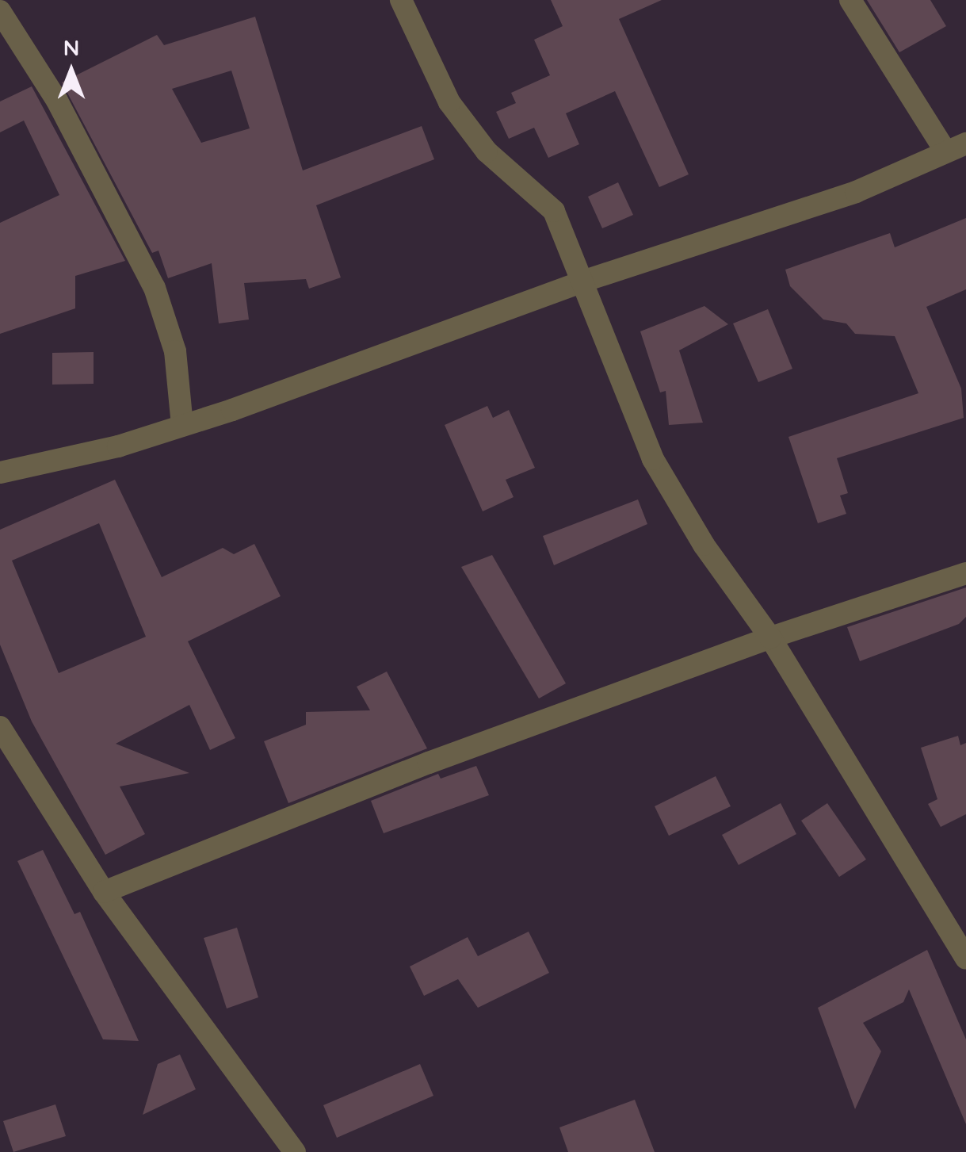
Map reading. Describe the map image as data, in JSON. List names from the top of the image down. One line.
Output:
{"north":"top"}
